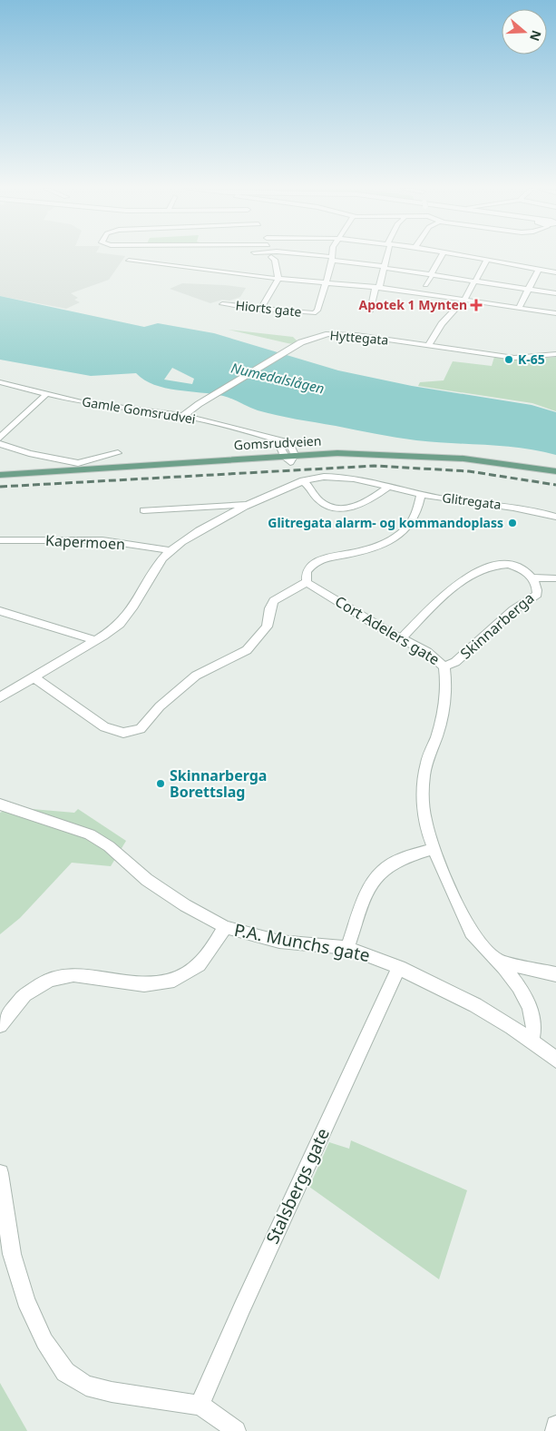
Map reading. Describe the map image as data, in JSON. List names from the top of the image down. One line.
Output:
{"streets":{"main road":["Gomsrudveien"],"street":["Hiorts gate","Hyttegata","Gamle Gomsrudvei","Glitregata","Kapermoen","Skinnarberga","Cort Adelers gate","P.A. Munchs gate","Stalsbergs gate"]},"crossings":[["Hyttegata","Gamle Gomsrudvei"],["Gamle Gomsrudvei","Gomsrudveien"],["Skinnarberga","Cort Adelers gate"],["Cort Adelers gate","P.A. Munchs gate"],["P.A. Munchs gate","Stalsbergs gate"]],"water":["Numedalslågen"],"places":{"health":["Apotek 1 Mynten"],"other":["K-65","Glitregata alarm- og kommandoplass","Skinnarberga Borettslag"]},"north":"right"}
